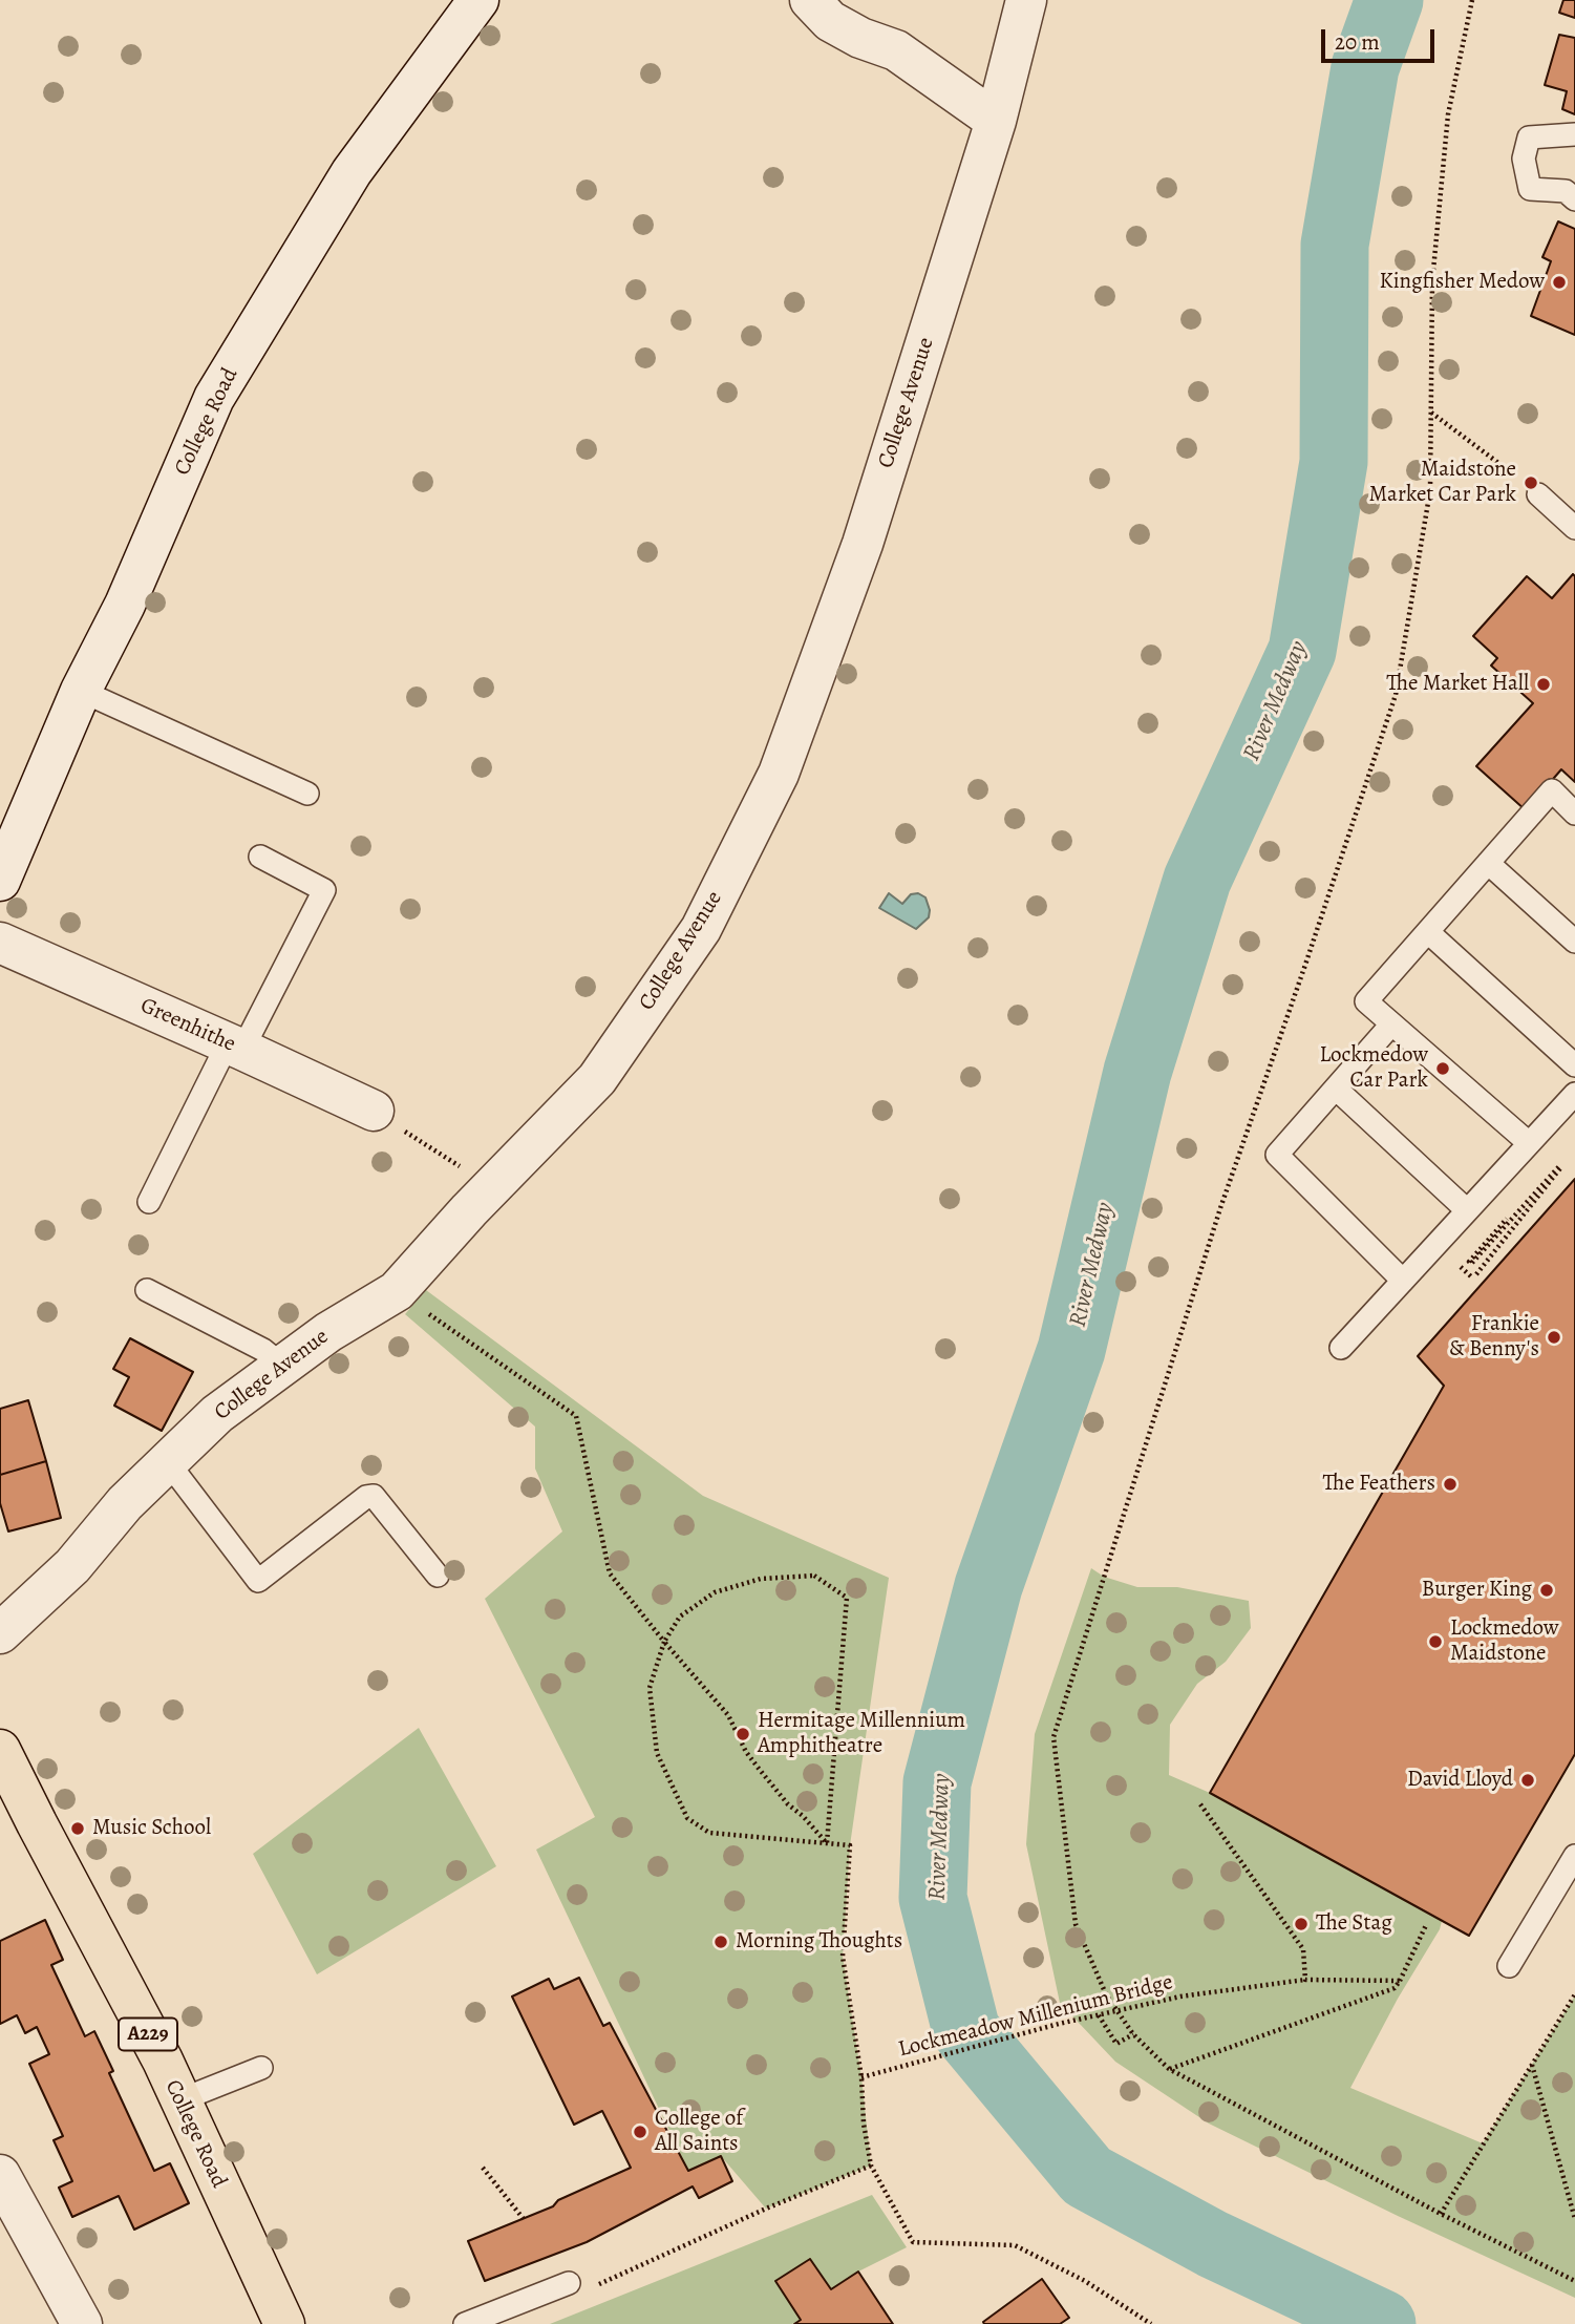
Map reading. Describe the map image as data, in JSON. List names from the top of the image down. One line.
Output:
{"streets":{"highway":["College Road","A229"],"street":["College Avenue","Greenhithe"],"path":["Lockmeadow Millenium Bridge"]},"water":["River Medway"],"places":["Kingfisher Medow","Maidstone Market Car Park","The Market Hall","Lockmedow Car Park","Frankie & Benny's","The Feathers","Burger King","Lockmedow Maidstone","Hermitage Millennium Amphitheatre","David Lloyd","Music School","The Stag","Morning Thoughts","College of All Saints"],"scale_bar":"20 m"}
